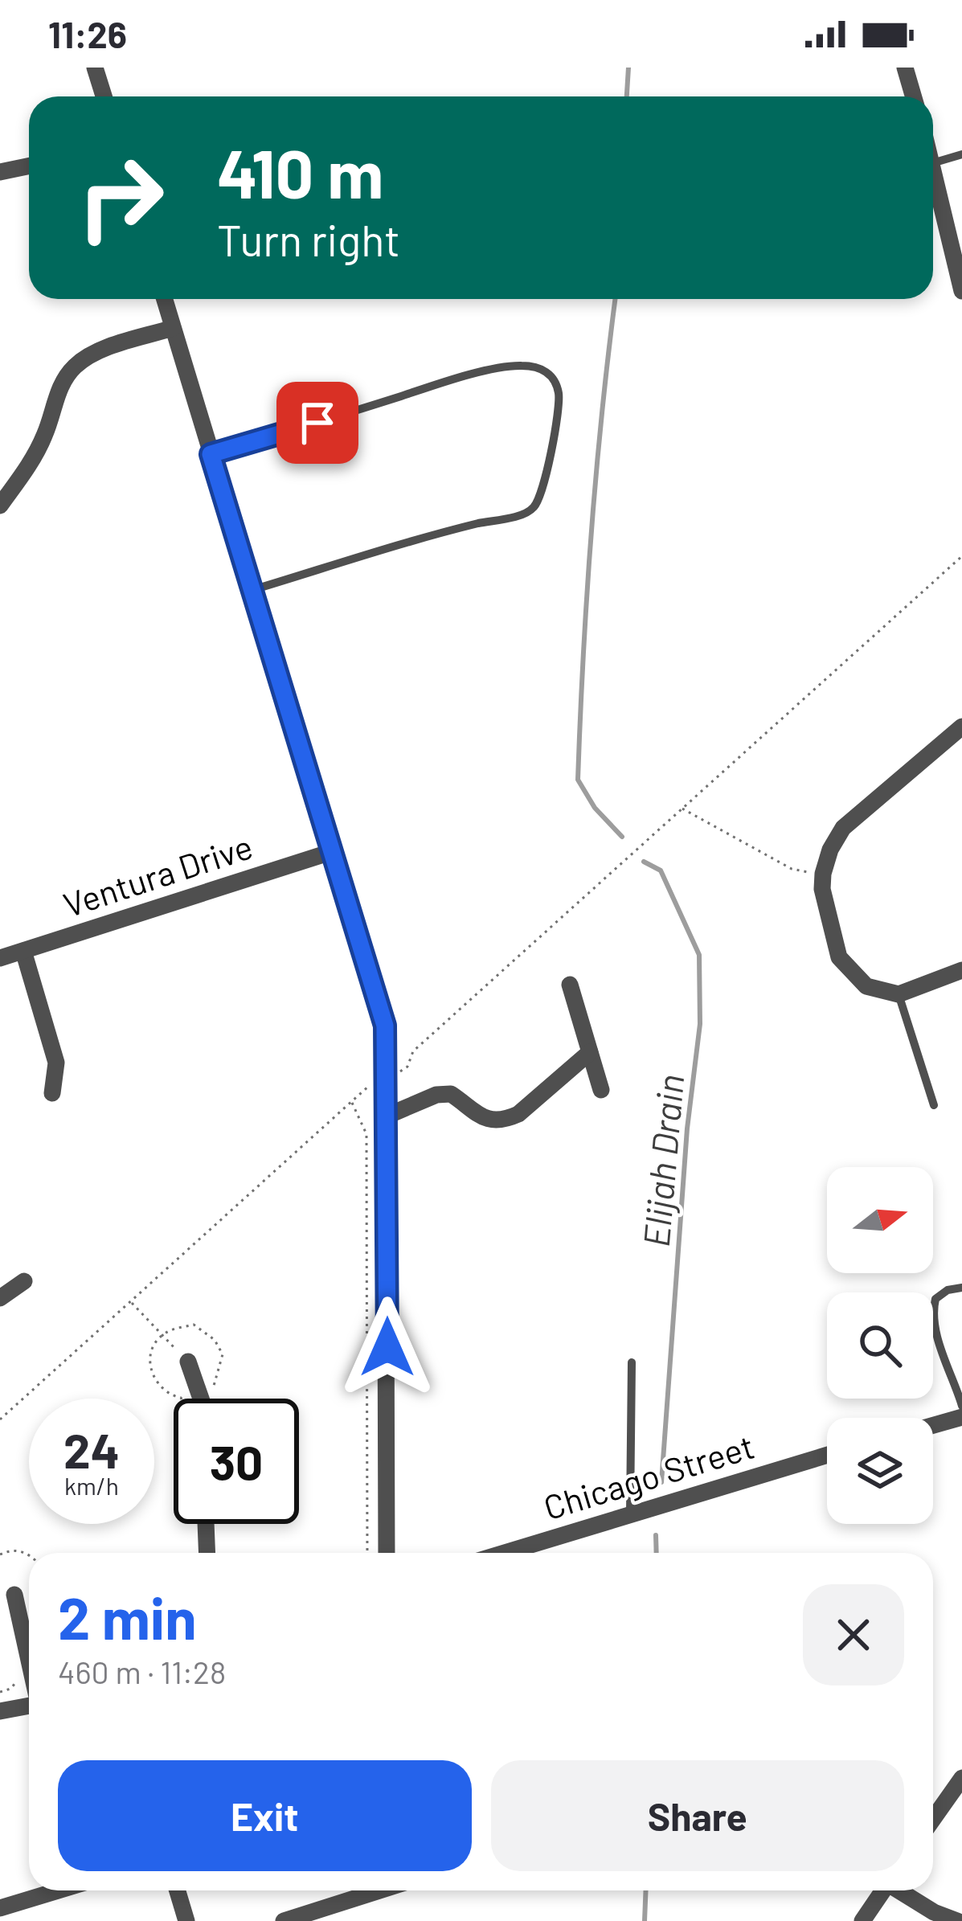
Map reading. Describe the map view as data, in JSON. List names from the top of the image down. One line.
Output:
{"streets":{"street":["Ventura Drive","Chicago Street"]},"water":["Elijah Drain"],"north":"right","page":{"status":"11:26","turn":["410 m","Turn right"],"speed":"24 km/h","limit":"30","heading":["2 min","460 m · 11:28"],"buttons":["Exit","Share"]}}
